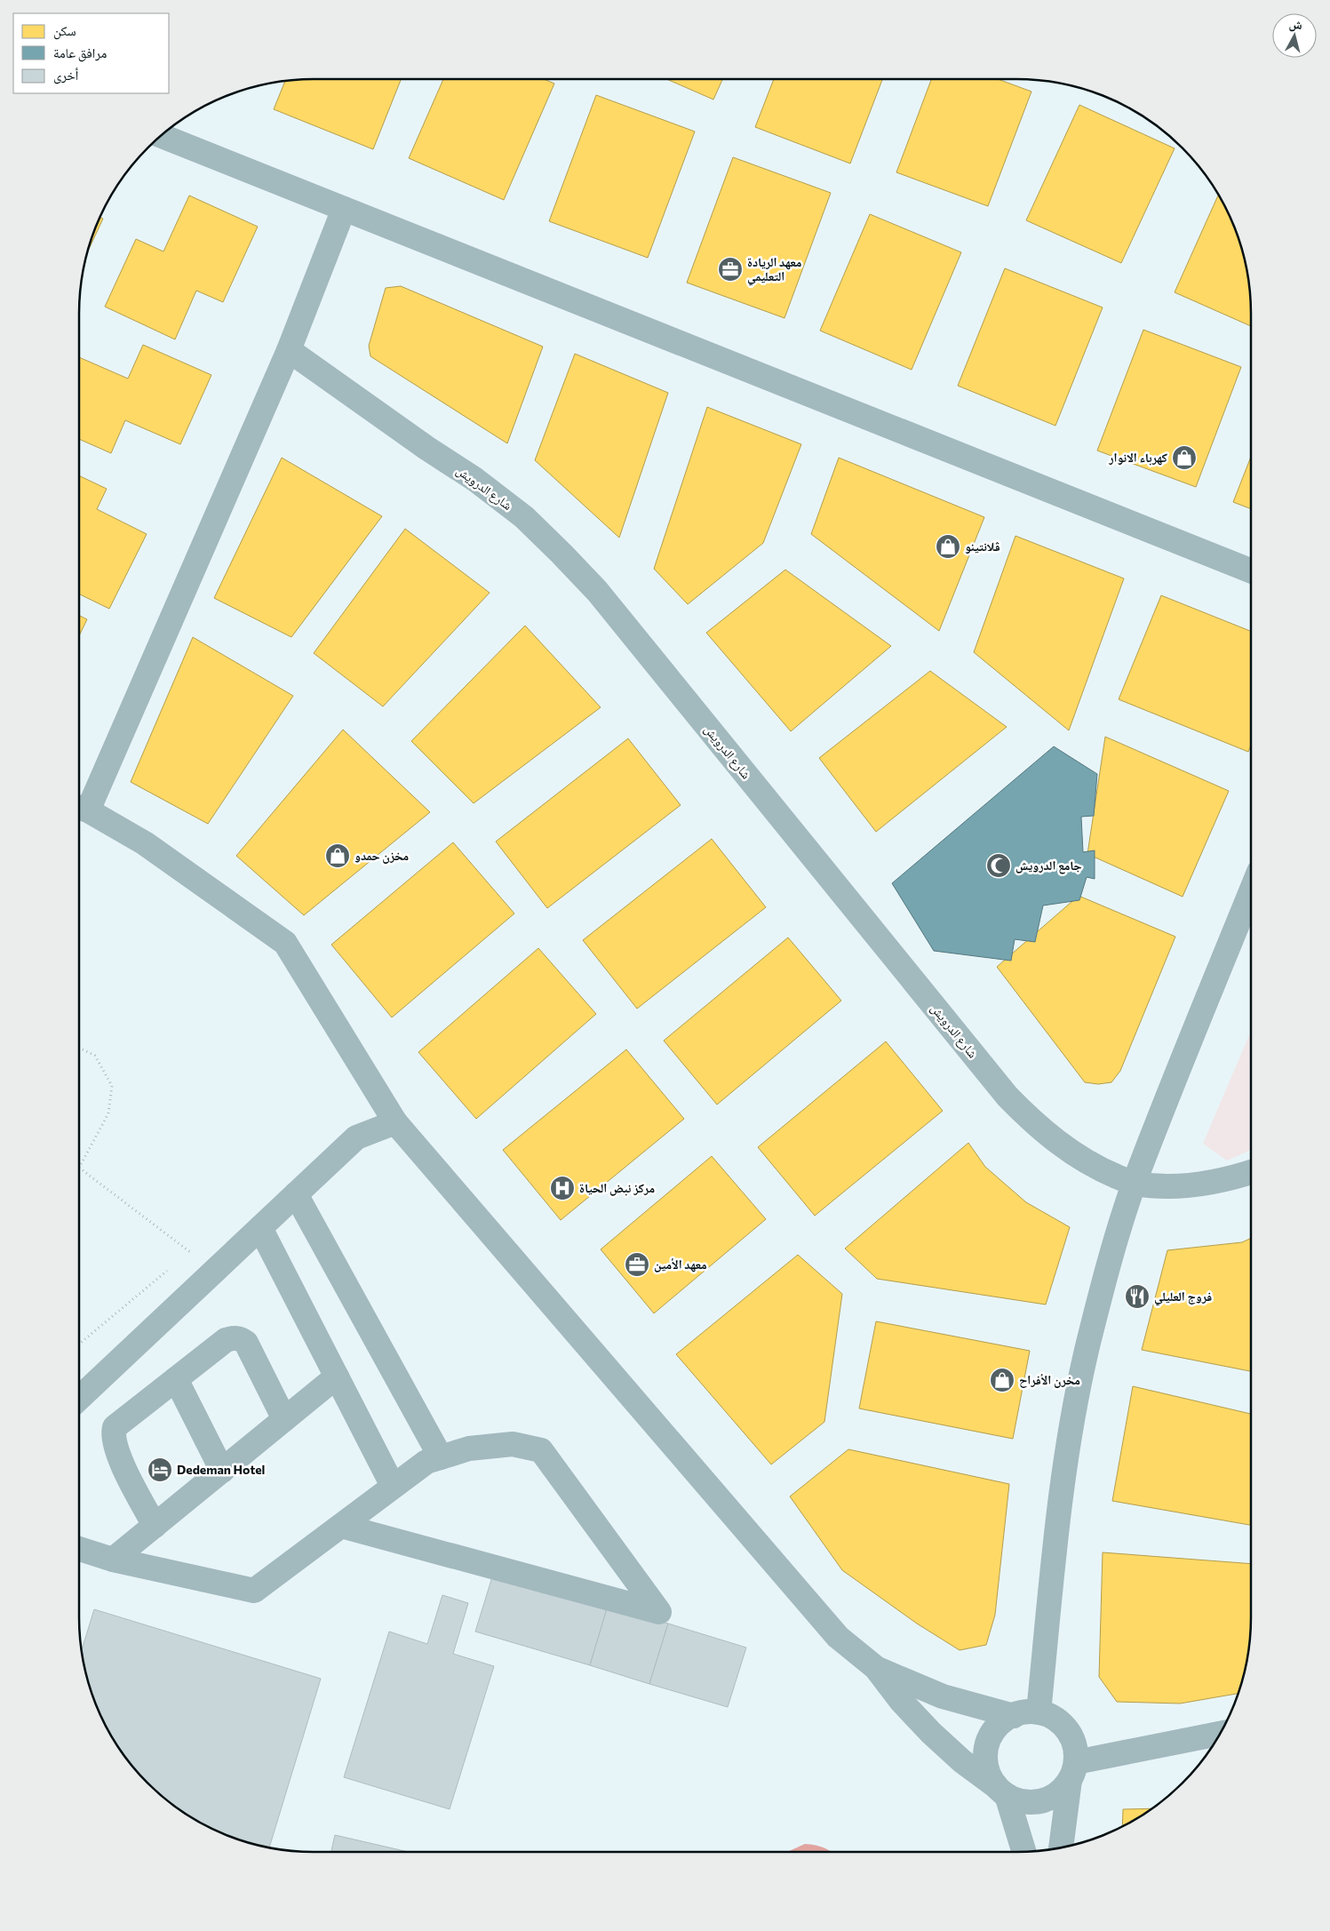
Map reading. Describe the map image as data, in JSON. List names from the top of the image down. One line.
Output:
{"streets":{"street":["شارع الدرويش"]},"places":{"office":["معهد الريادة التعليمي","معهد الأمين"],"shop":["كهرباء الانوار","ڤلانتينو","مخزن حمدو","مخرن الأفراح"],"mosque":["جامع الدرويش"],"hospital":["مركز نبض الحياة"],"restaurant":["فروج العليلي"],"hotel":["Dedeman Hotel"]},"legend":["سكن","مرافق عامة","أخرى"],"north":"top"}
